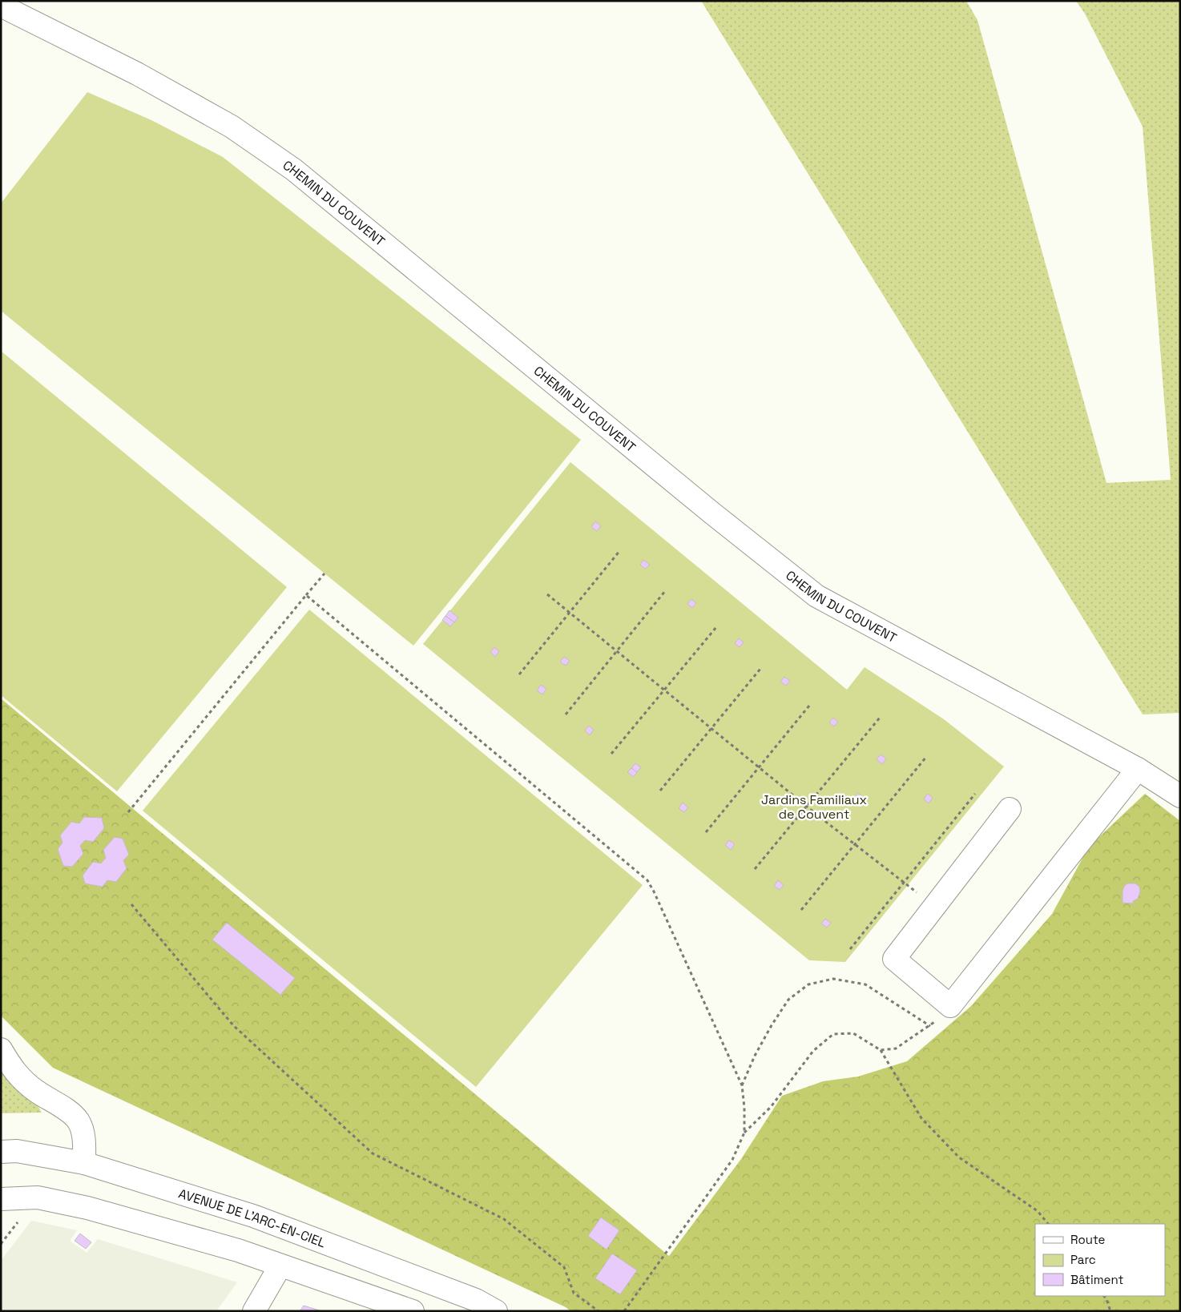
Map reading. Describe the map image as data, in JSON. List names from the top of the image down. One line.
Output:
{"streets":{"street":["CHEMIN DU COUVENT","AVENUE DE L'ARC-EN-CIEL"]},"parks":["Jardins Familiaux de Couvent"],"legend":["Route","Parc","Bâtiment"]}
